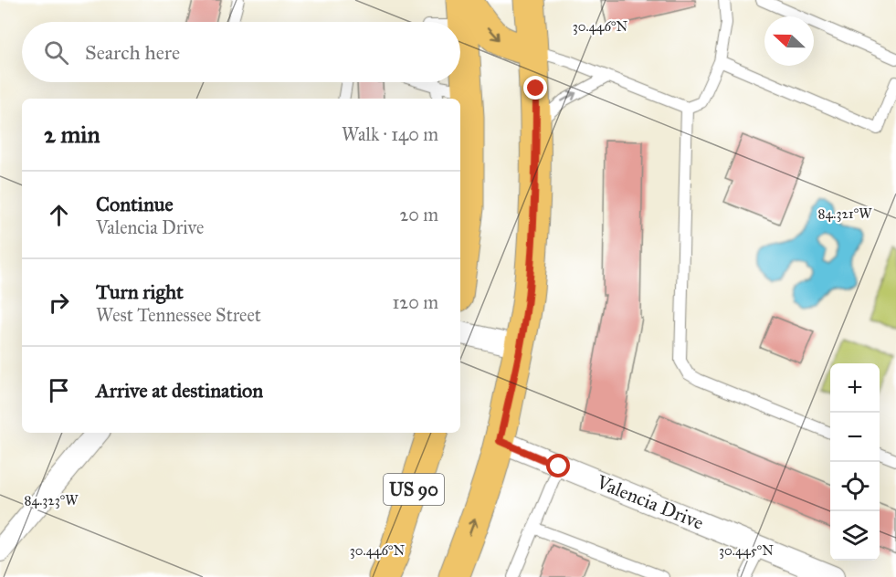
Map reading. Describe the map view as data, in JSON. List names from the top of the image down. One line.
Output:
{"streets":{"main road":["US 90"],"street":["Valencia Drive"]},"north":"left","page":{"search":"Search here","heading":["2 min","Walk · 140 m"],"list":[["Continue","Valencia Drive","20 m"],["Turn right","West Tennessee Street","120 m"],"Arrive at destination"],"map_buttons":["+","−"]},"coordinates":["30.446°N","84.321°W","84.323°W","30.445°N"]}
